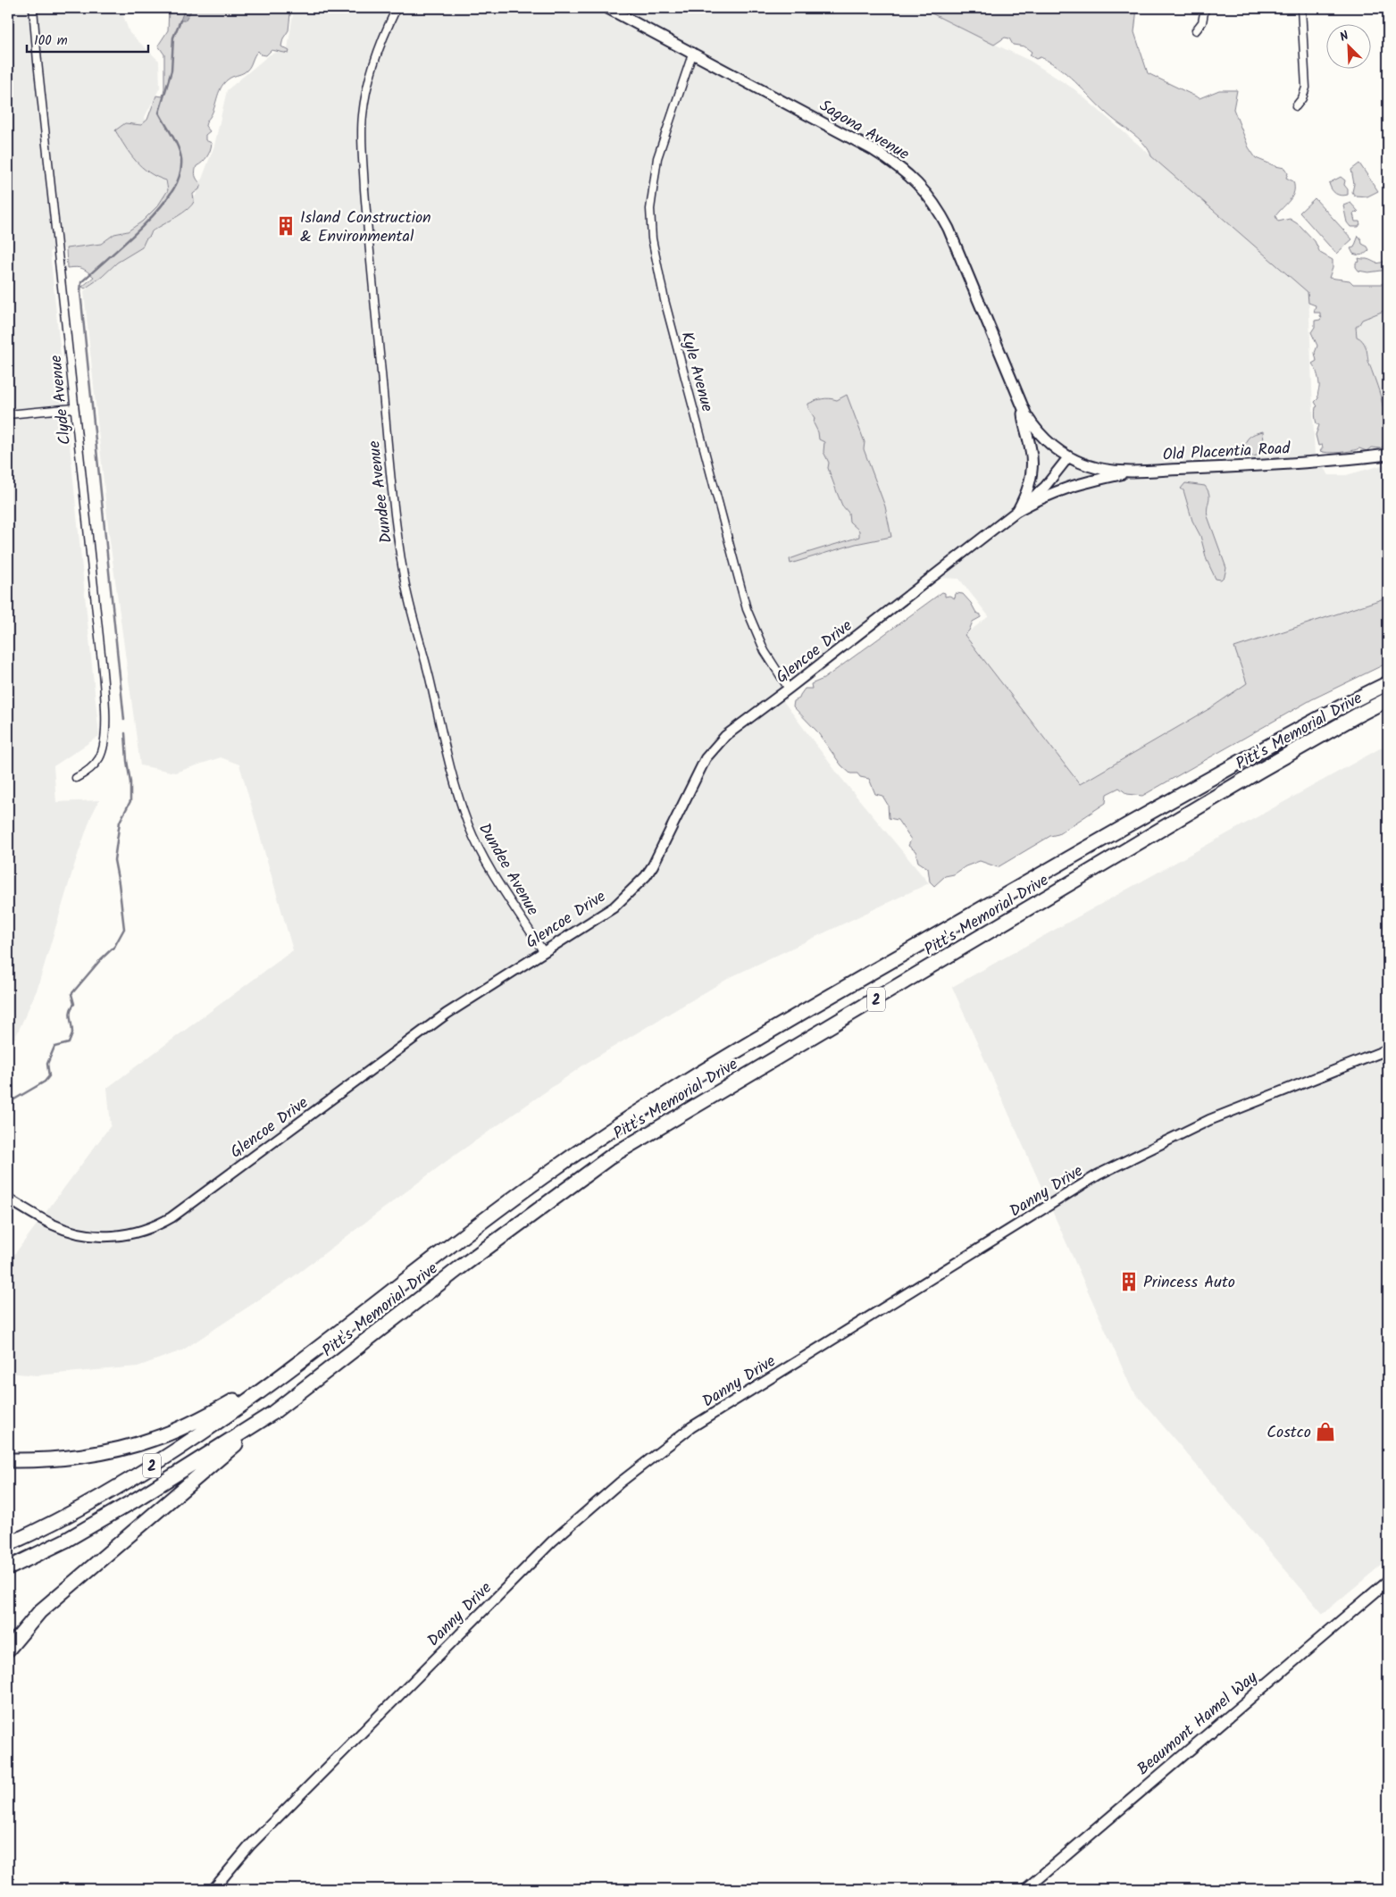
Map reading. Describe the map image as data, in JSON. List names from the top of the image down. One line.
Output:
{"streets":{"highway":["Pitt's Memorial Drive","2"],"main road":["Sagona Avenue","Old Placentia Road","Beaumont Hamel Way"],"street":["Kyle Avenue","Clyde Avenue","Dundee Avenue","Glencoe Drive","Danny Drive"]},"crossings":[["Sagona Avenue","Kyle Avenue"],["Sagona Avenue","Old Placentia Road"],["Sagona Avenue","Glencoe Drive"],["Kyle Avenue","Glencoe Drive"],["Old Placentia Road","Glencoe Drive"],["Dundee Avenue","Glencoe Drive"]],"places":{"building":["Island Construction & Environmental","Princess Auto"],"shop":["Costco"]},"scale_bar":"100 m","north":"top left"}
